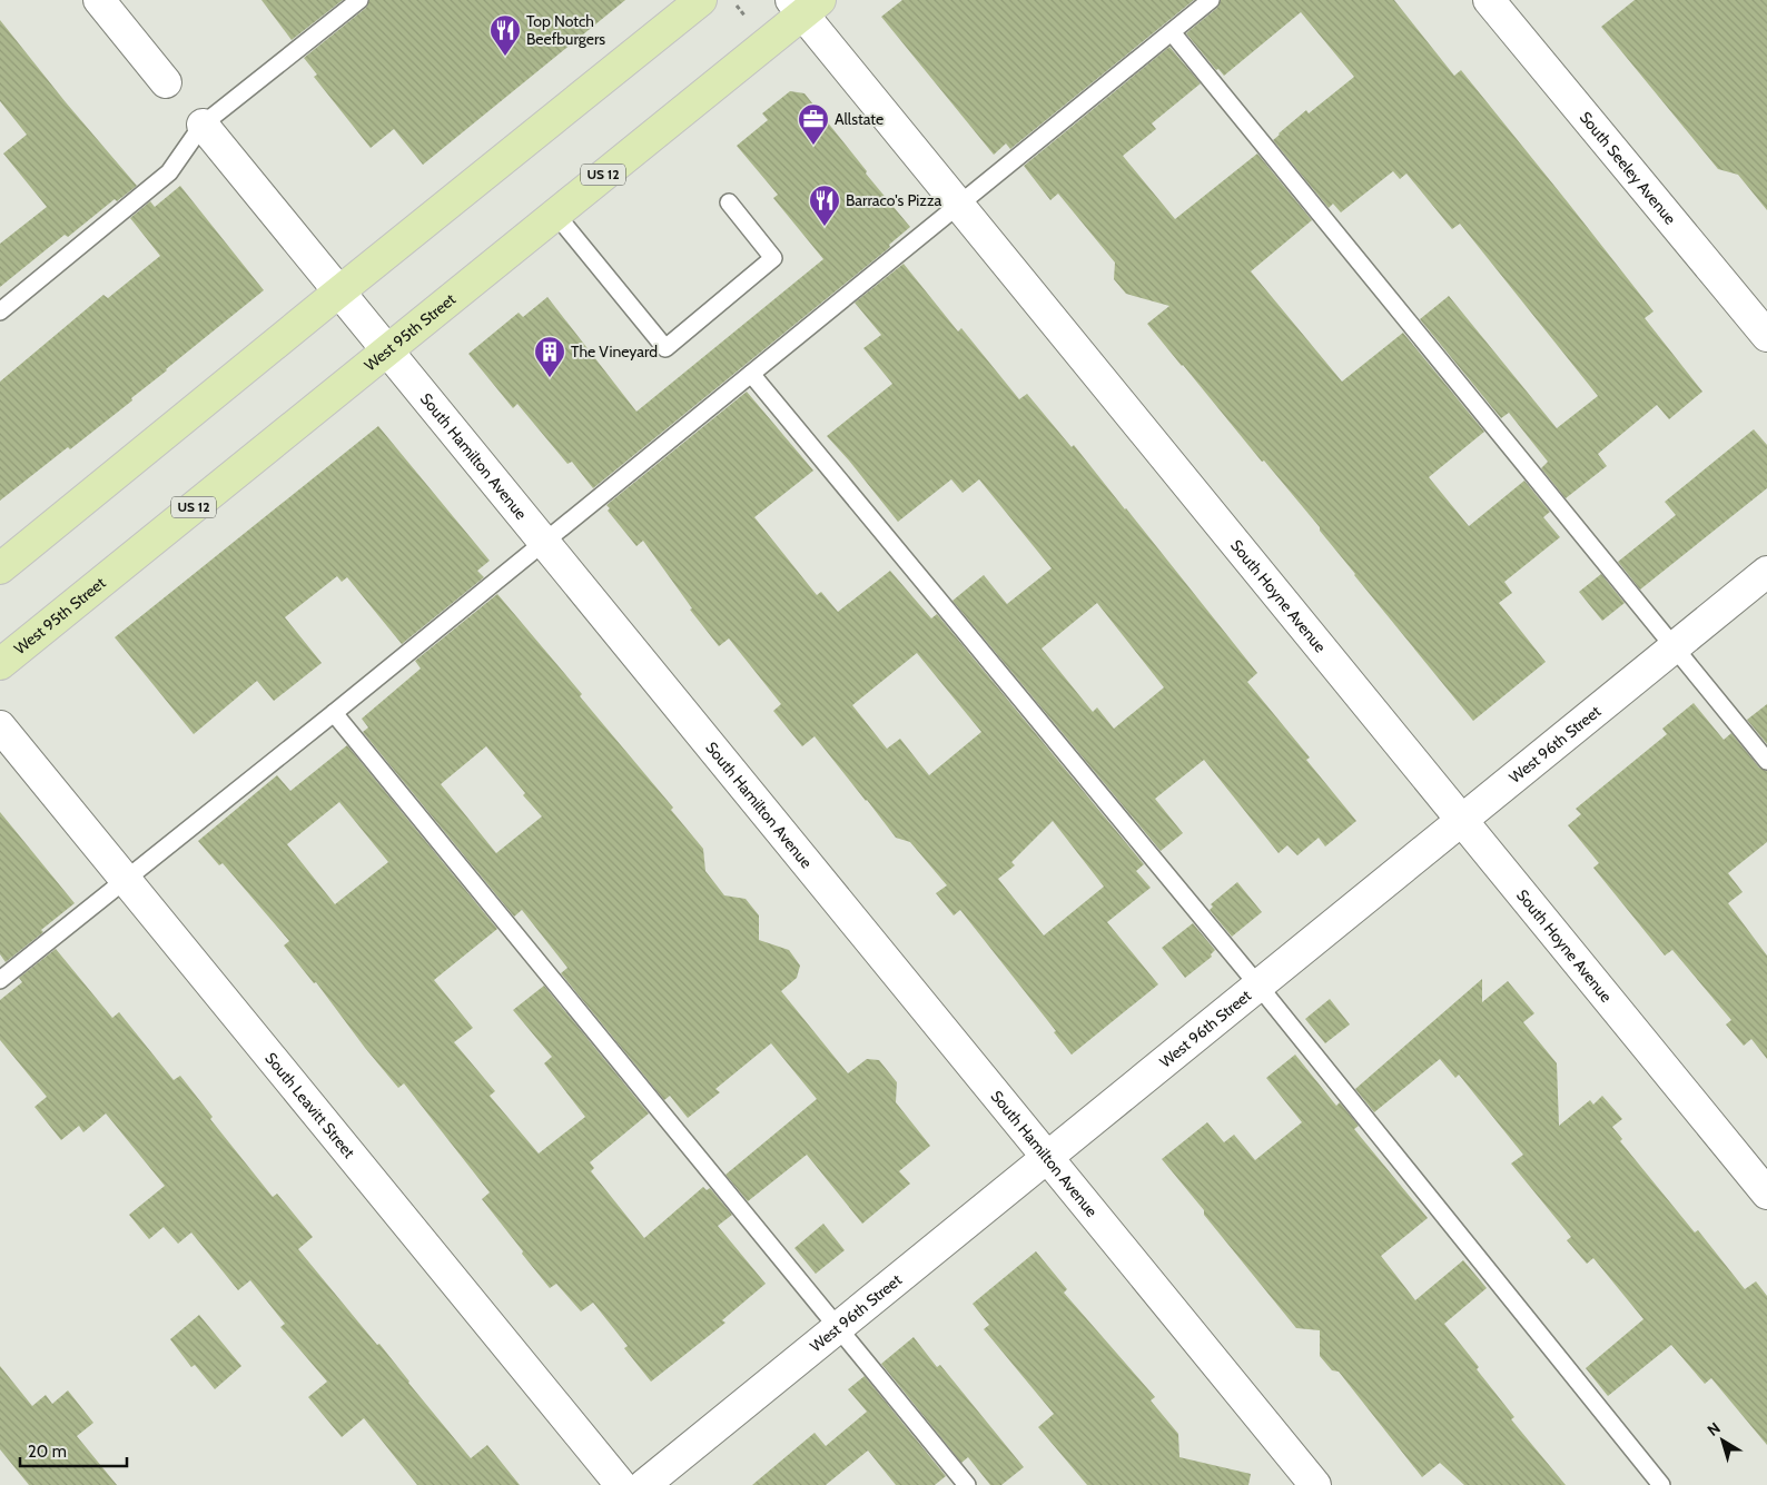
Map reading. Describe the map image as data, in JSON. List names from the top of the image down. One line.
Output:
{"streets":{"main road":["US 12","West 95th Street"],"street":["South Seeley Avenue","South Hamilton Avenue","South Hoyne Avenue","West 96th Street","South Leavitt Street"]},"crossings":[["West 95th Street","South Hamilton Avenue"],["West 95th Street","South Hoyne Avenue"],["South Hamilton Avenue","West 96th Street"],["South Hoyne Avenue","West 96th Street"]],"places":{"restaurant":["Top Notch Beefburgers","Barraco's Pizza"],"office":["Allstate"],"building":["The Vineyard"]},"scale_bar":"20 m","north":"top left"}
